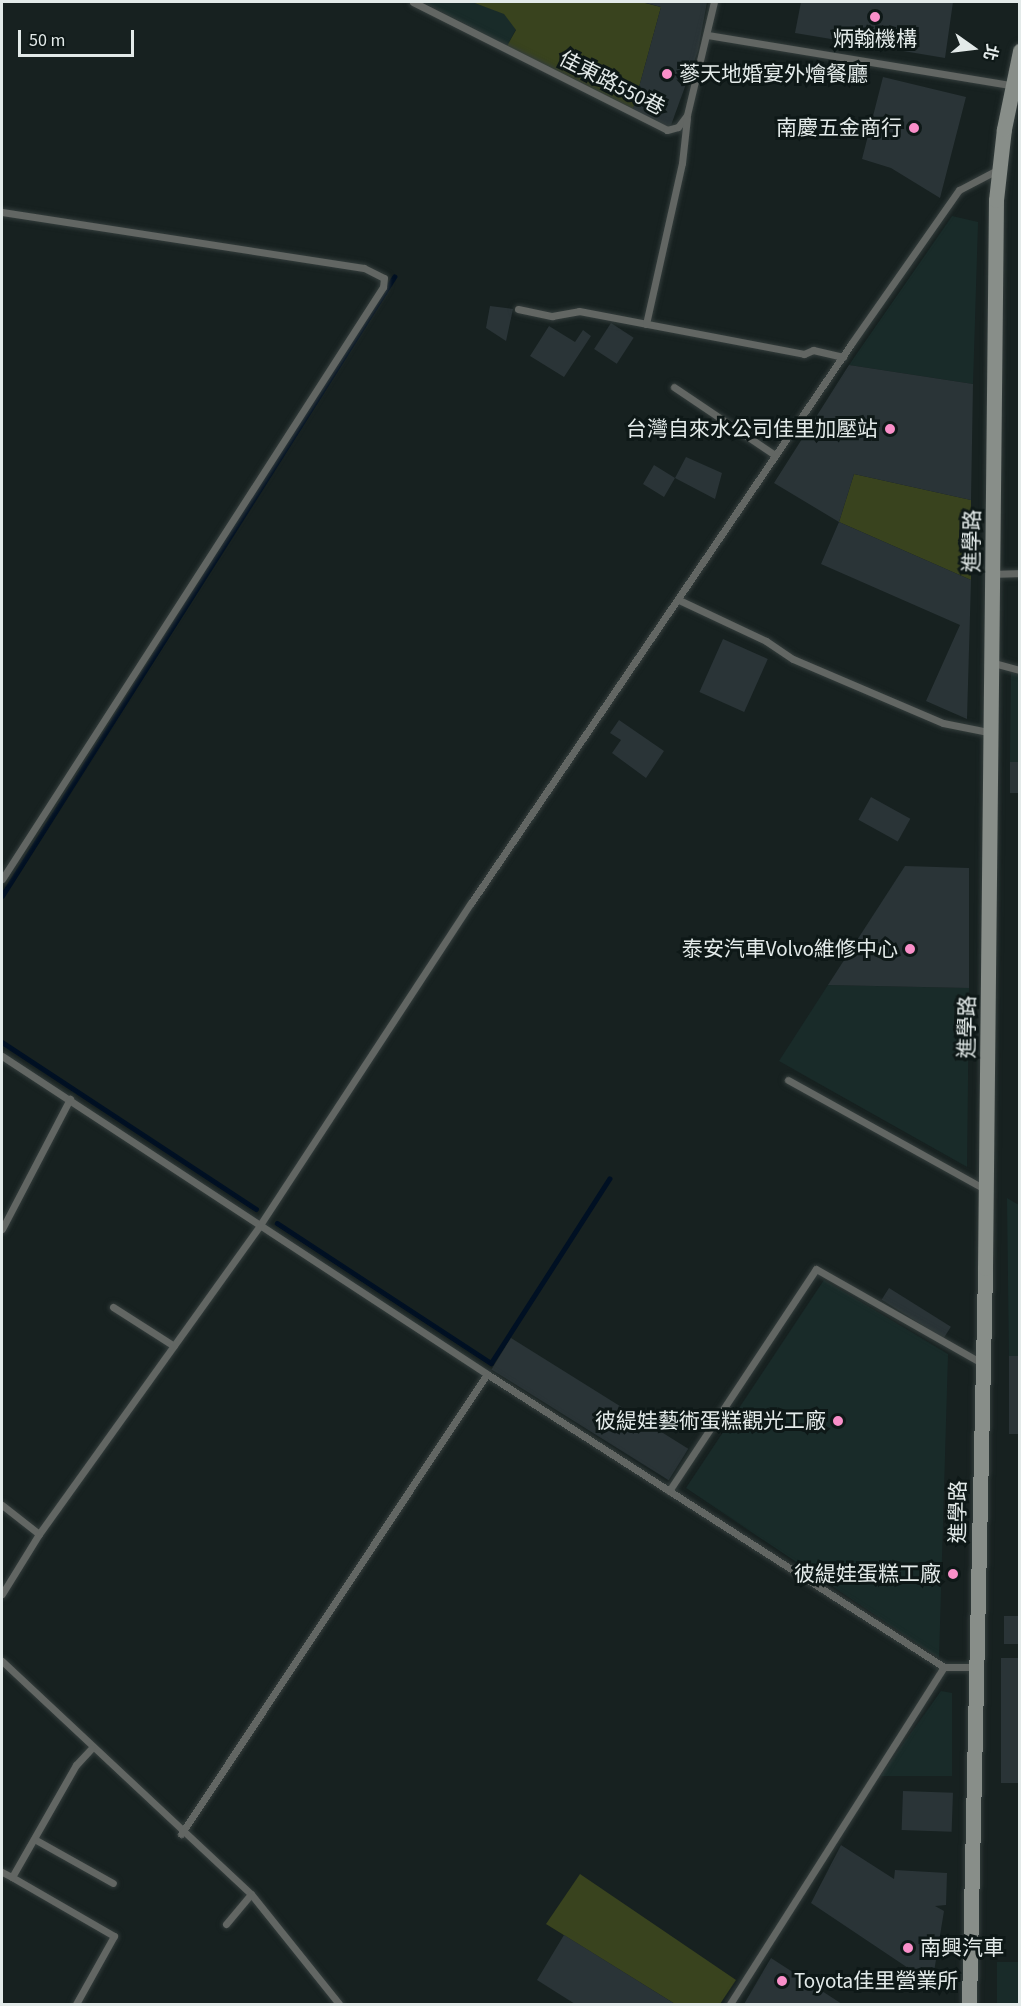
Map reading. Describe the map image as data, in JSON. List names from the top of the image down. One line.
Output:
{"streets":{"main road":["進學路"],"lane":["佳東路550巷"]},"places":["炳翰機構","蔘天地婚宴外燴餐廳","南慶五金商行","台灣自來水公司佳里加壓站","泰安汽車Volvo維修中心","彼緹娃藝術蛋糕觀光工廠","彼緹娃蛋糕工廠","南興汽車","Toyota佳里營業所"],"scale_bar":"50 m","north":"right"}
